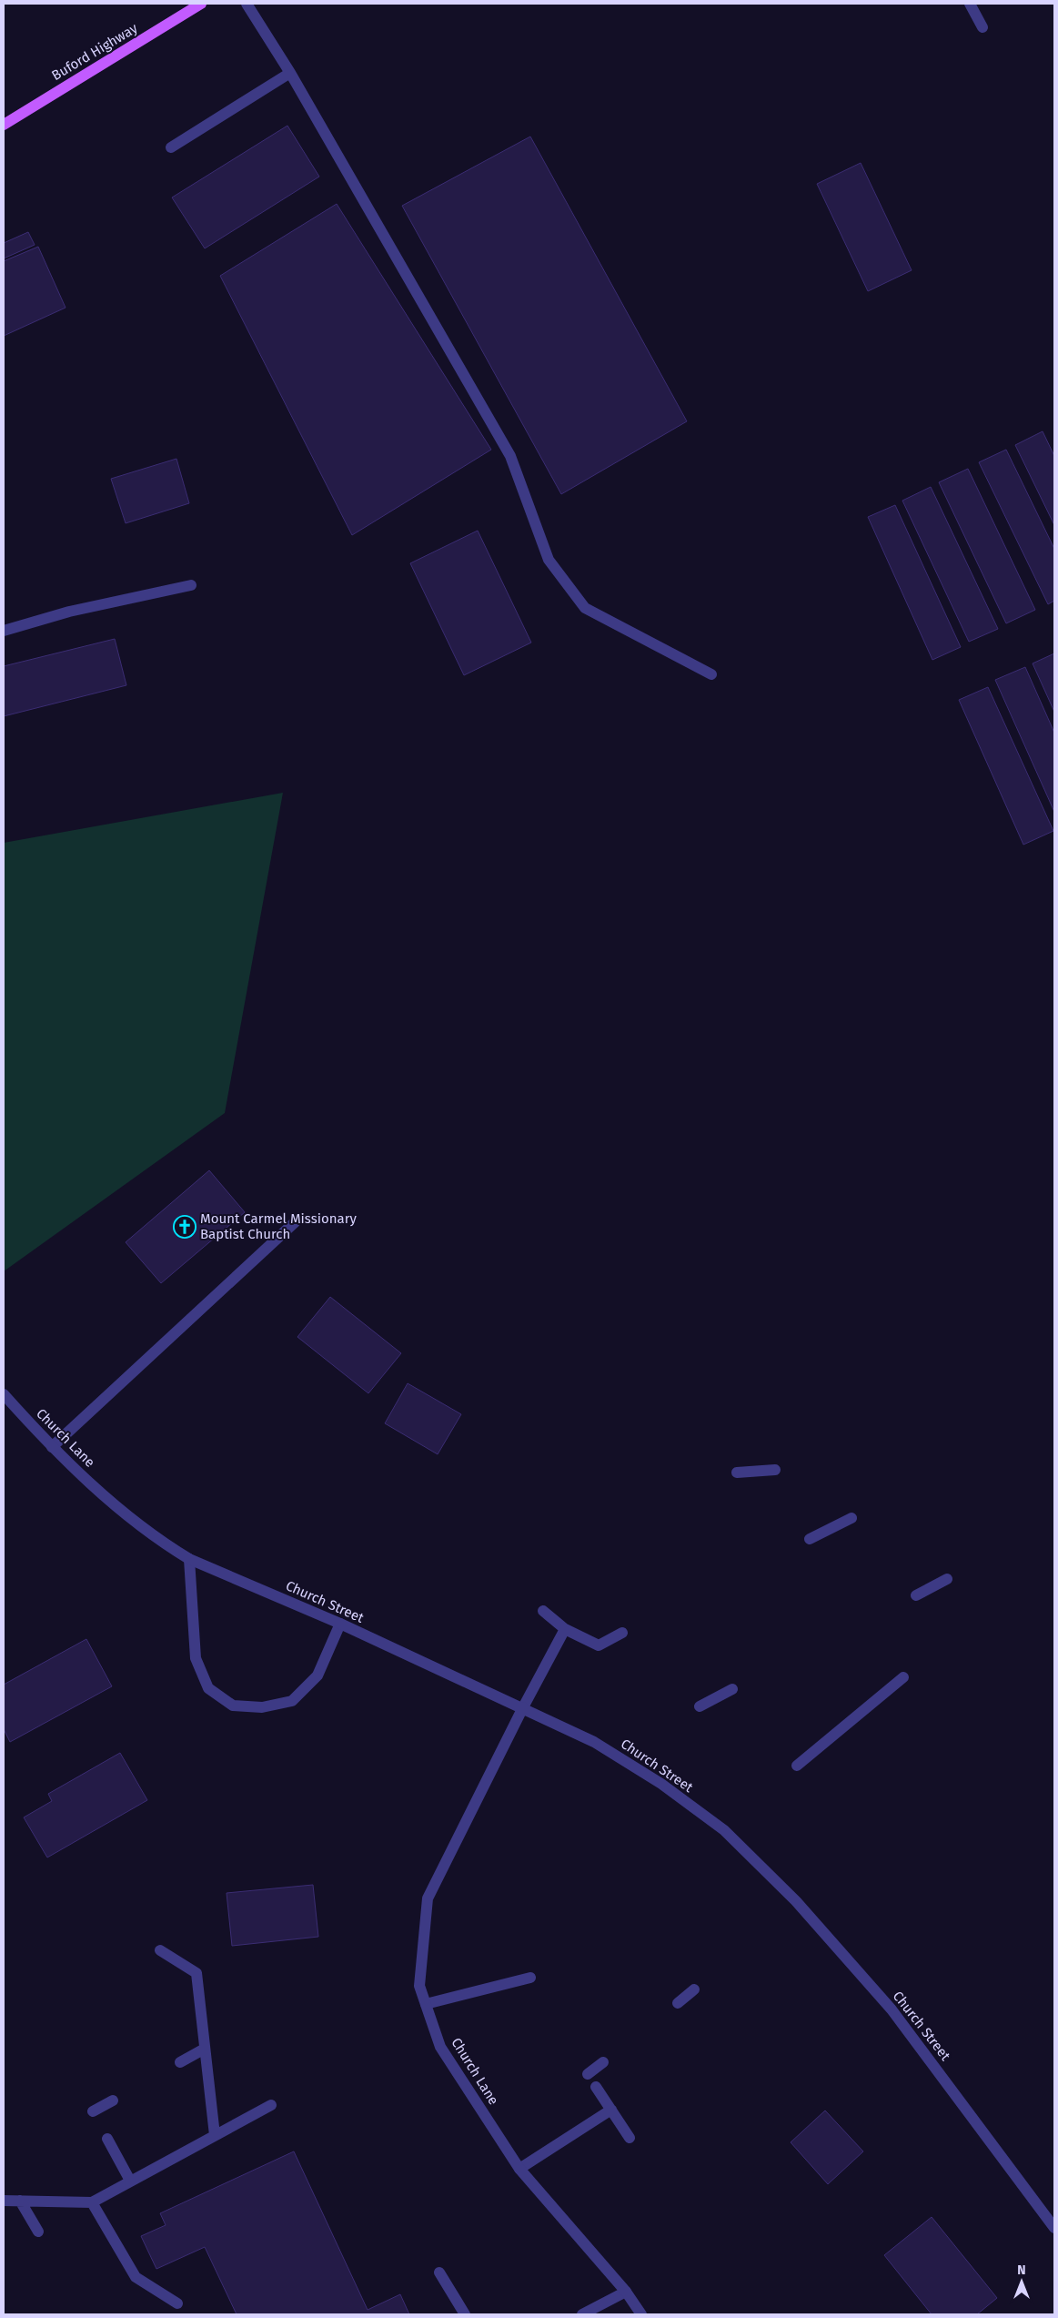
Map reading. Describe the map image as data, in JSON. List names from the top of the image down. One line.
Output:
{"streets":{"main road":["Buford Highway"],"street":["Church Lane","Church Street"]},"crossings":[["Church Lane","Church Street"]],"places":{"church":["Mount Carmel Missionary Baptist Church"]},"north":"top"}
